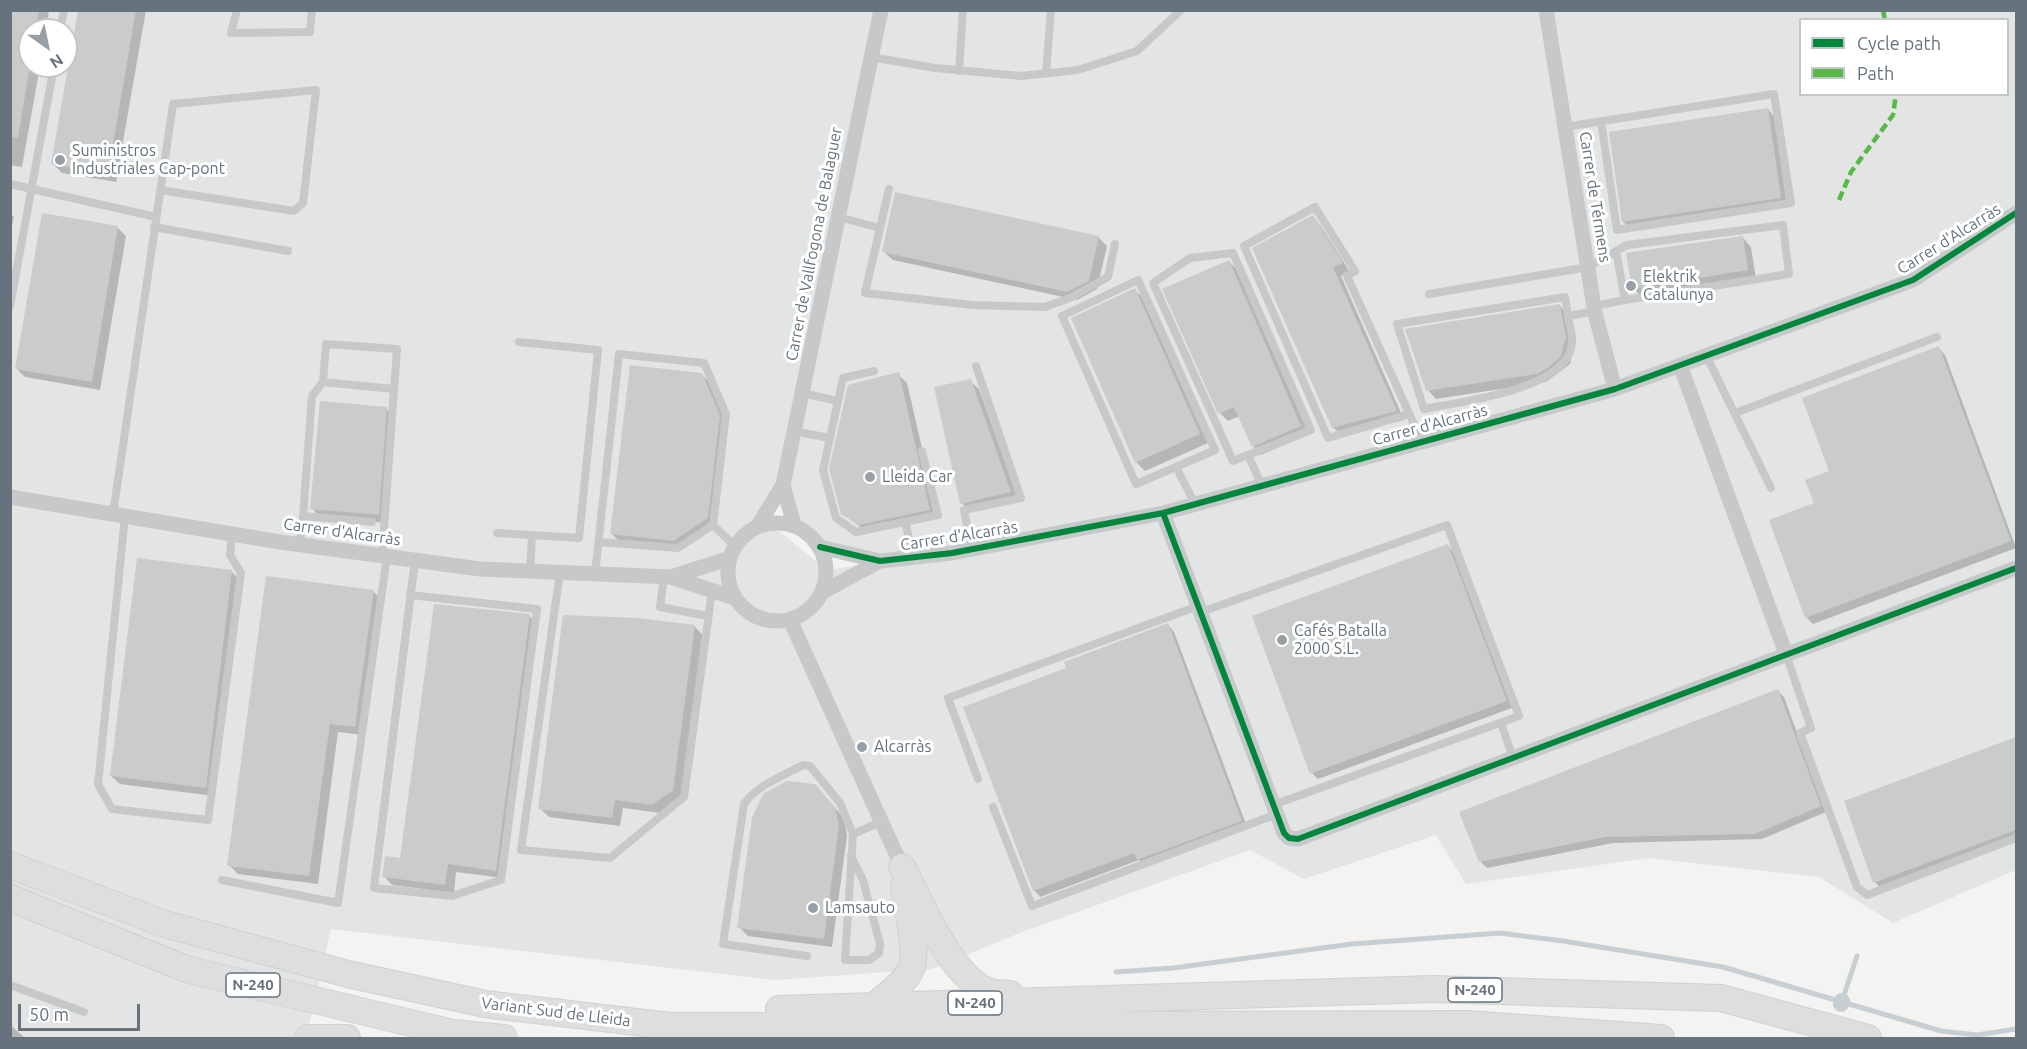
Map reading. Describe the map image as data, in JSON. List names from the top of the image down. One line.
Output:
{"streets":{"highway":["N-240","Variant Sud de Lleida"],"street":["Carrer de Térmens","Carrer d'Alcarràs","Carrer de Vallfogona de Balaguer"]},"crossings":[["Carrer de Térmens","Carrer d'Alcarràs"],["N-240","Variant Sud de Lleida"]],"places":["Suministros Industriales Cap-pont","Elektrik Catalunya","Lleida Car","Cafés Batalla 2000 S.L.","Alcarràs","Lamsauto"],"legend":["Cycle path","Path"],"scale_bar":"50 m","north":"bottom right"}
